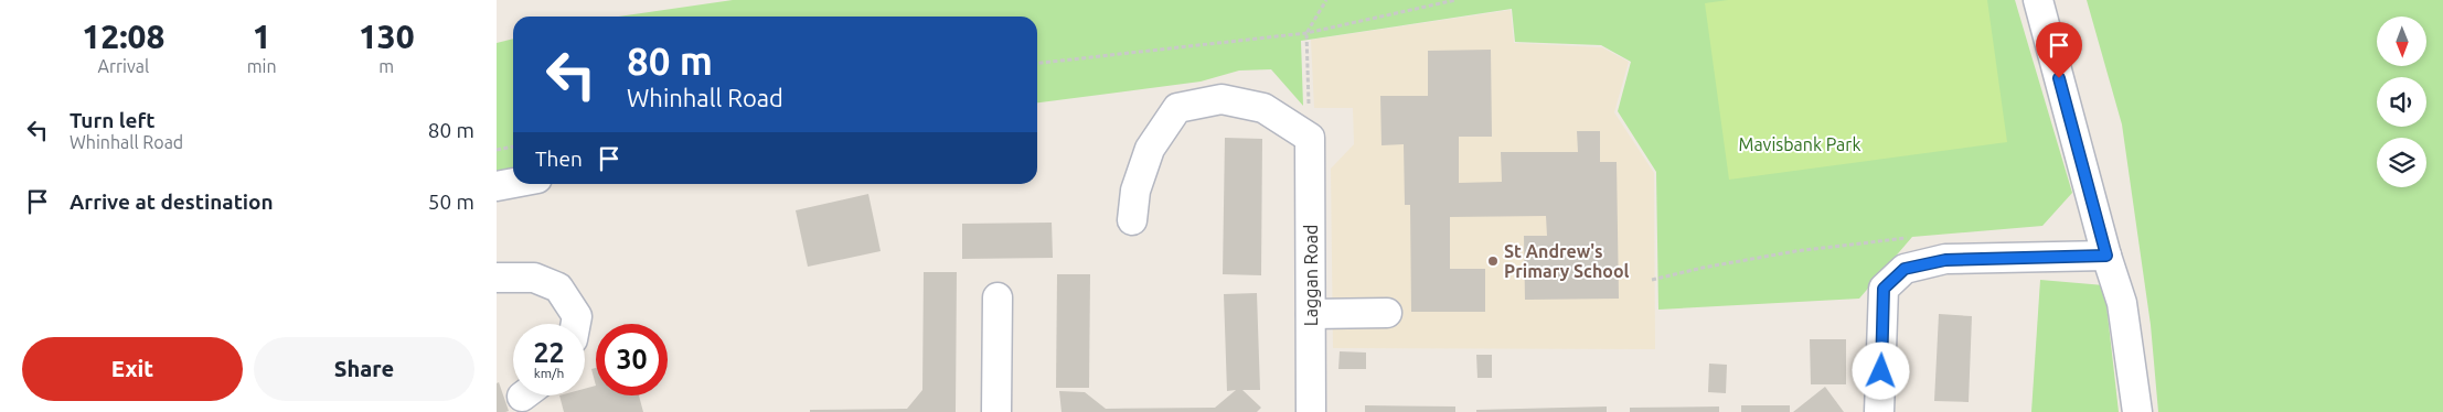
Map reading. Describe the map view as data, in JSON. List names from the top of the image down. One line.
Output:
{"streets":{"street":["Laggan Road"]},"parks":["Mavisbank Park"],"places":["St Andrew's Primary School"],"north":"bottom","page":{"eta":["12:08","Arrival","1","min","130","m"],"turn":["80 m","Whinhall Road"],"list":[{"name":"Turn left","note":"Whinhall Road","value":"80 m"},{"name":"Arrive at destination","value":"50 m"}],"then":"Then","speed":"22 km/h","limit":"30","buttons":["Exit","Share"]}}
